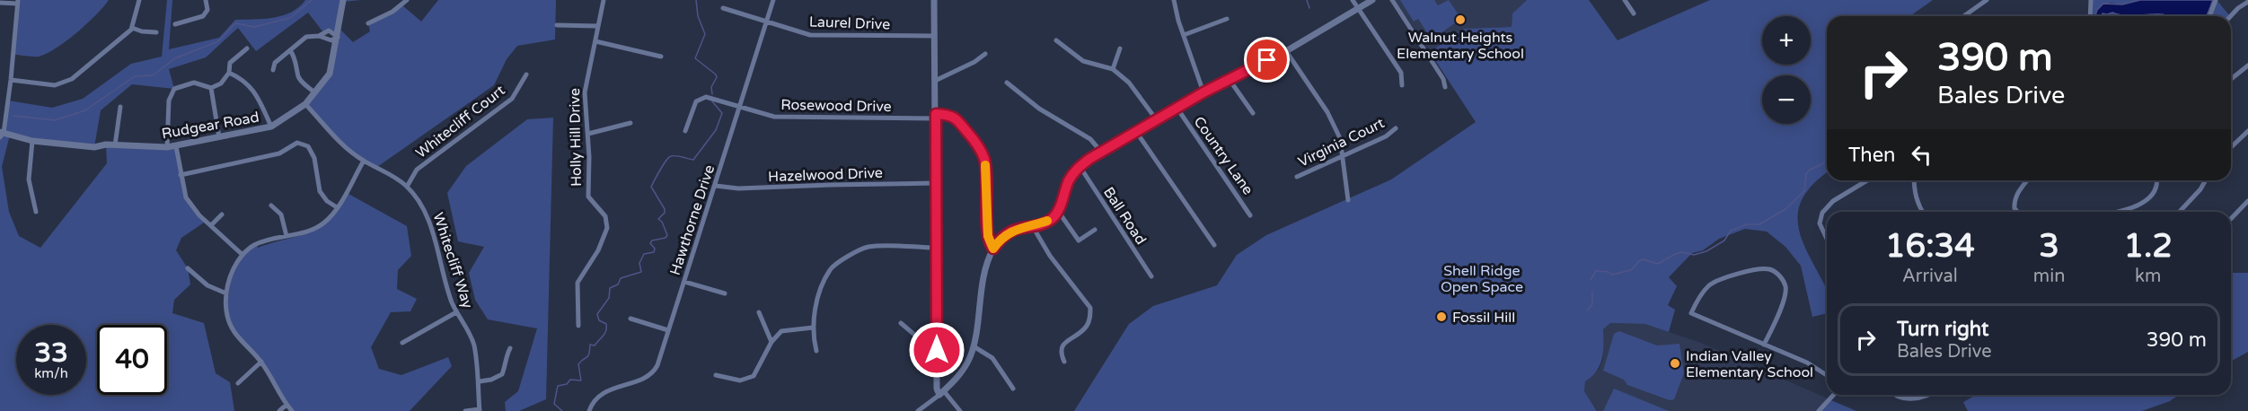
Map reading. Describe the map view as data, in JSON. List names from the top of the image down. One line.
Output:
{"streets":{"street":["Laurel Drive","Rosewood Drive","Whitecliff Court","Rudgear Road","Holly Hill Drive","Virginia Court","Country Lane","Hazelwood Drive","Ball Road","Hawthorne Drive","Whitecliff Way"]},"crossings":[["Laurel Drive","Hawthorne Drive"],["Rosewood Drive","Hawthorne Drive"],["Whitecliff Court","Whitecliff Way"],["Rudgear Road","Whitecliff Way"],["Hazelwood Drive","Hawthorne Drive"]],"parks":["Shell Ridge Open Space"],"places":["Walnut Heights Elementary School","Fossil Hill","Indian Valley Elementary School"],"page":{"map_buttons":["+","−"],"turn":["390 m","Bales Drive"],"then":"Then","eta":["16:34","Arrival","3","min","1.2","km"],"list":[{"name":"Turn right","note":"Bales Drive","value":"390 m"}],"speed":"33 km/h","limit":"40"}}
